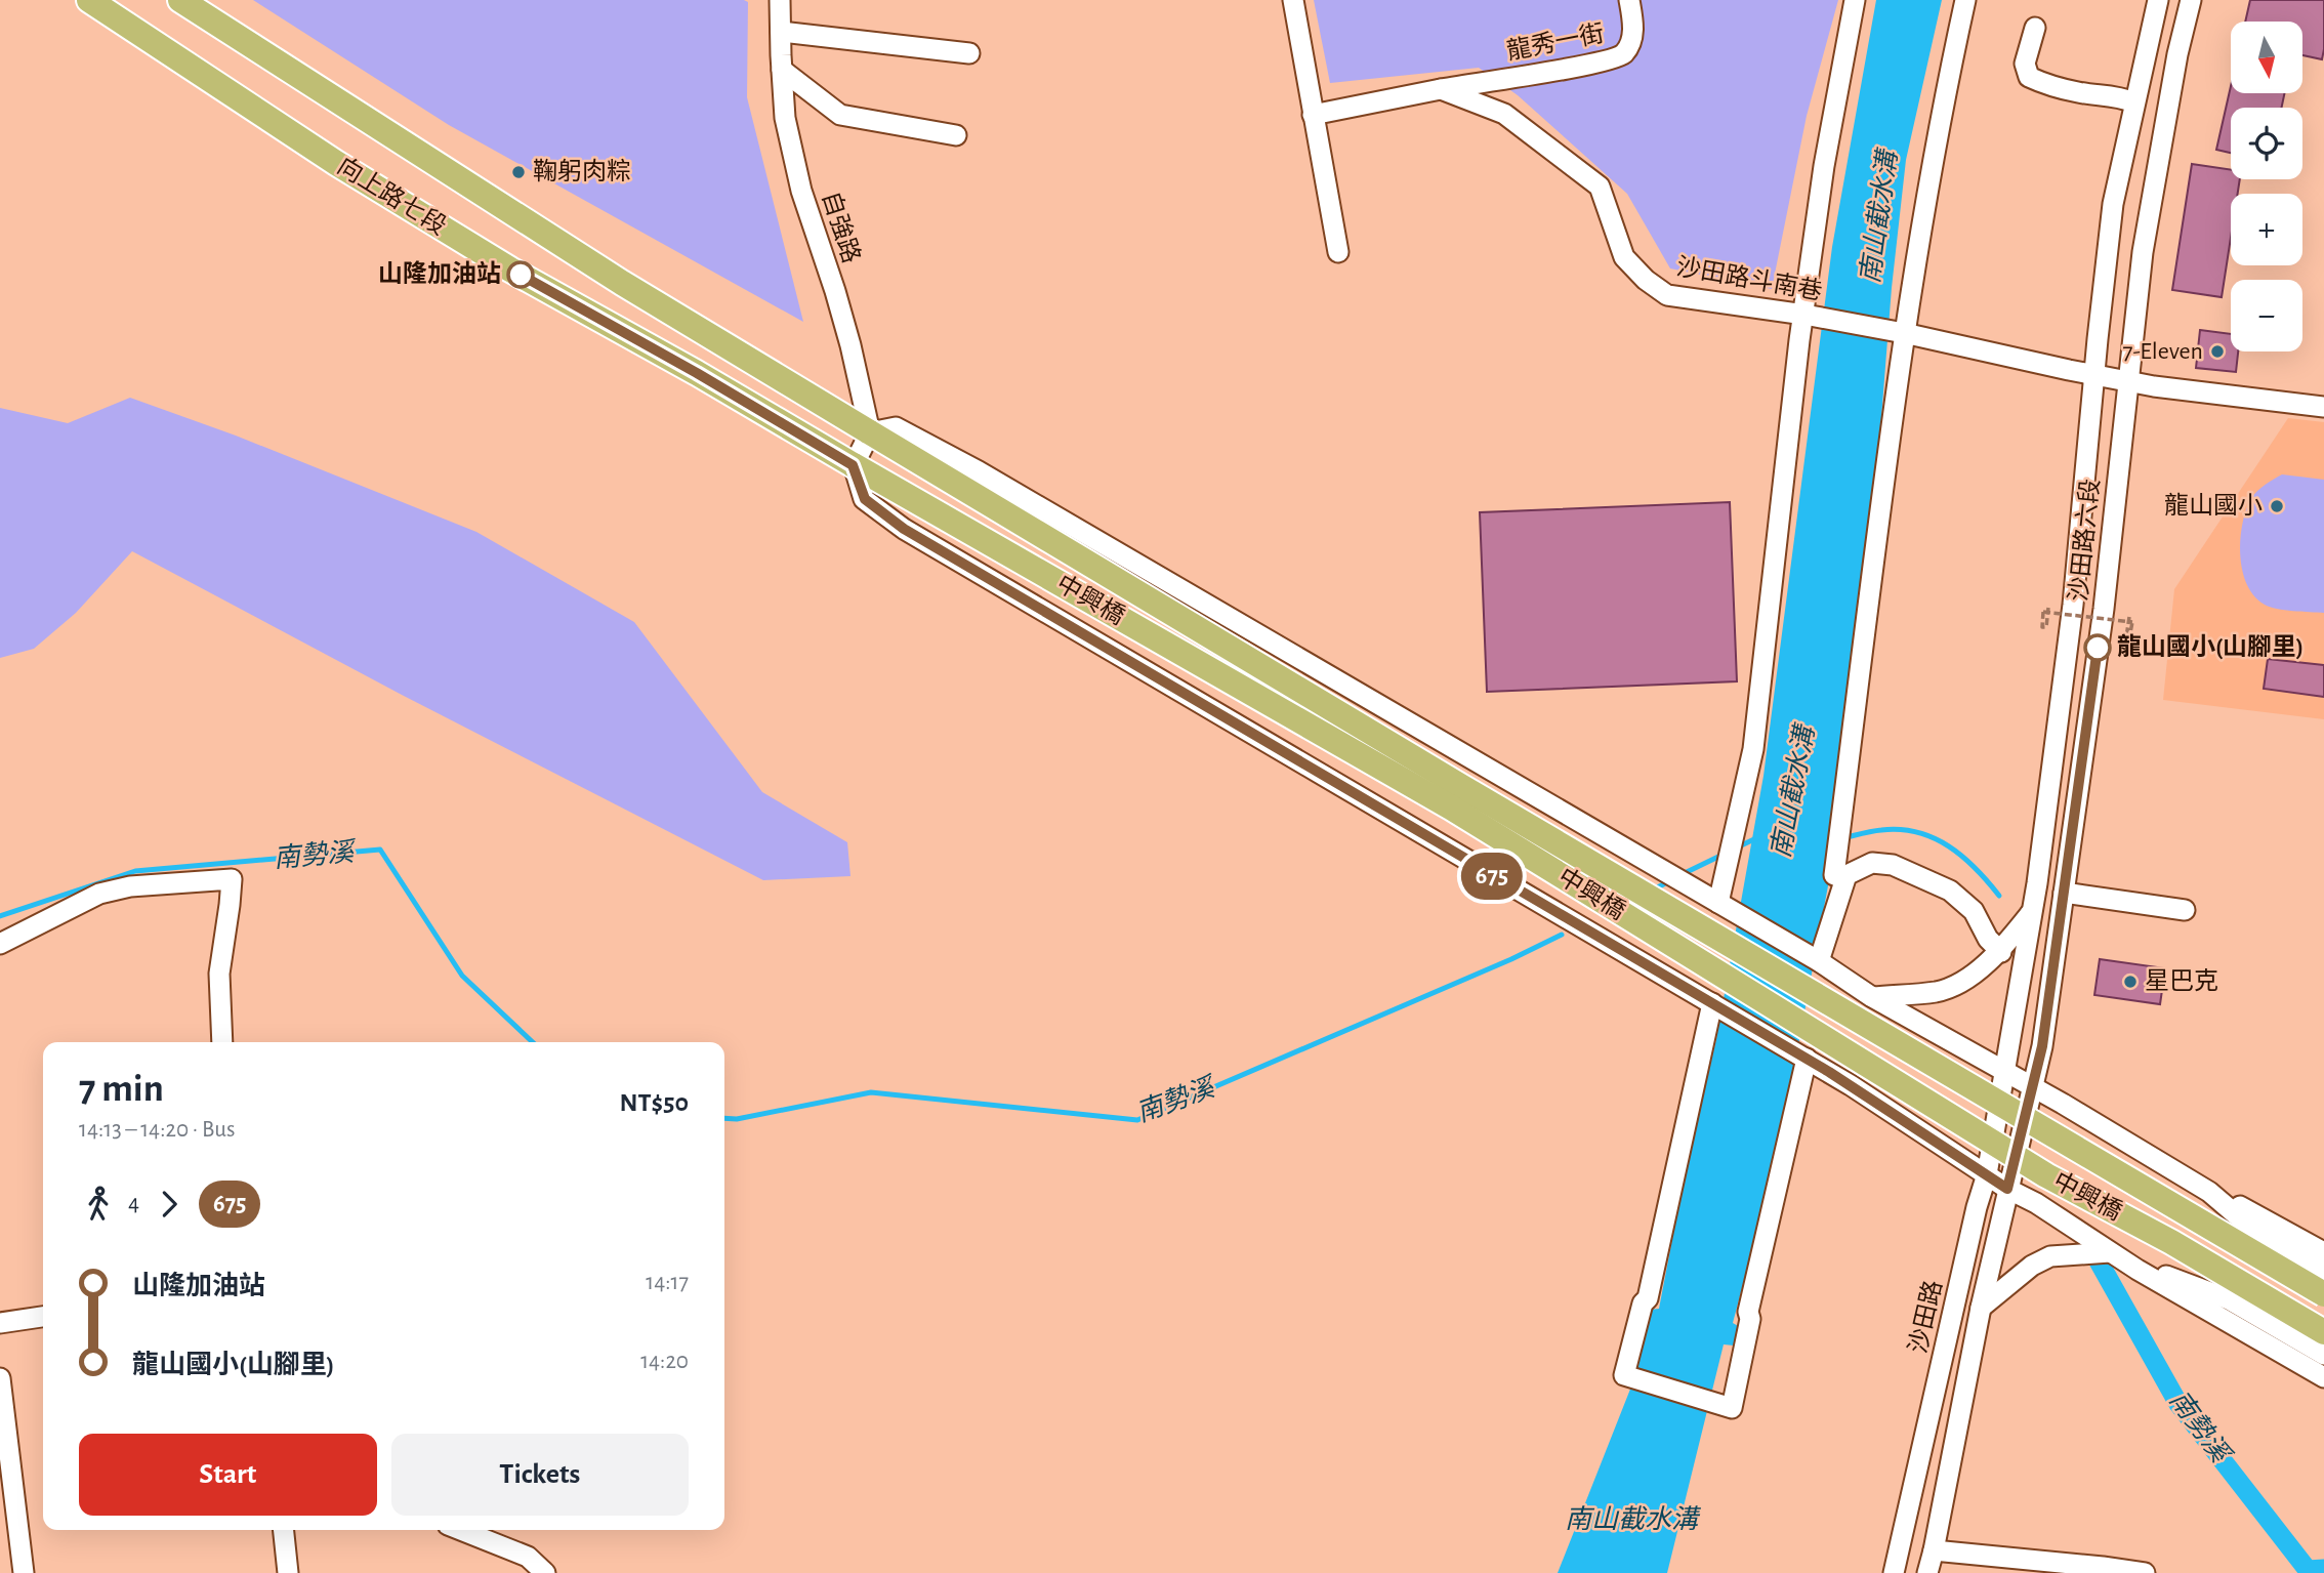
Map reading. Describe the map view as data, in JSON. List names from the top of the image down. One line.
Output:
{"streets":{"main road":["向上路七段","中興橋"],"street":["龍秀一街","自強路","沙田路斗南巷","沙田路六段","沙田路"]},"crossings":[["龍秀一街","沙田路斗南巷"],["向上路七段","自強路"],["向上路七段","中興橋"],["自強路","中興橋"],["沙田路斗南巷","沙田路六段"],["沙田路六段","沙田路"]],"water":["南山截水溝","南勢溪"],"places":["鞠躬肉粽","山隆加油站","7-Eleven","龍山國小","龍山國小(山腳里)","星巴克"],"lines":["bus line 675"],"north":"bottom","page":{"on_map":"675","map_buttons":["+","−"],"heading":["7 min","14:13 – 14:20 · Bus","NT$50"],"legs":["4","675"],"list":[{"name":"山隆加油站","value":"14:17"},{"name":"龍山國小(山腳里)","value":"14:20"}],"buttons":["Start","Tickets"]}}
